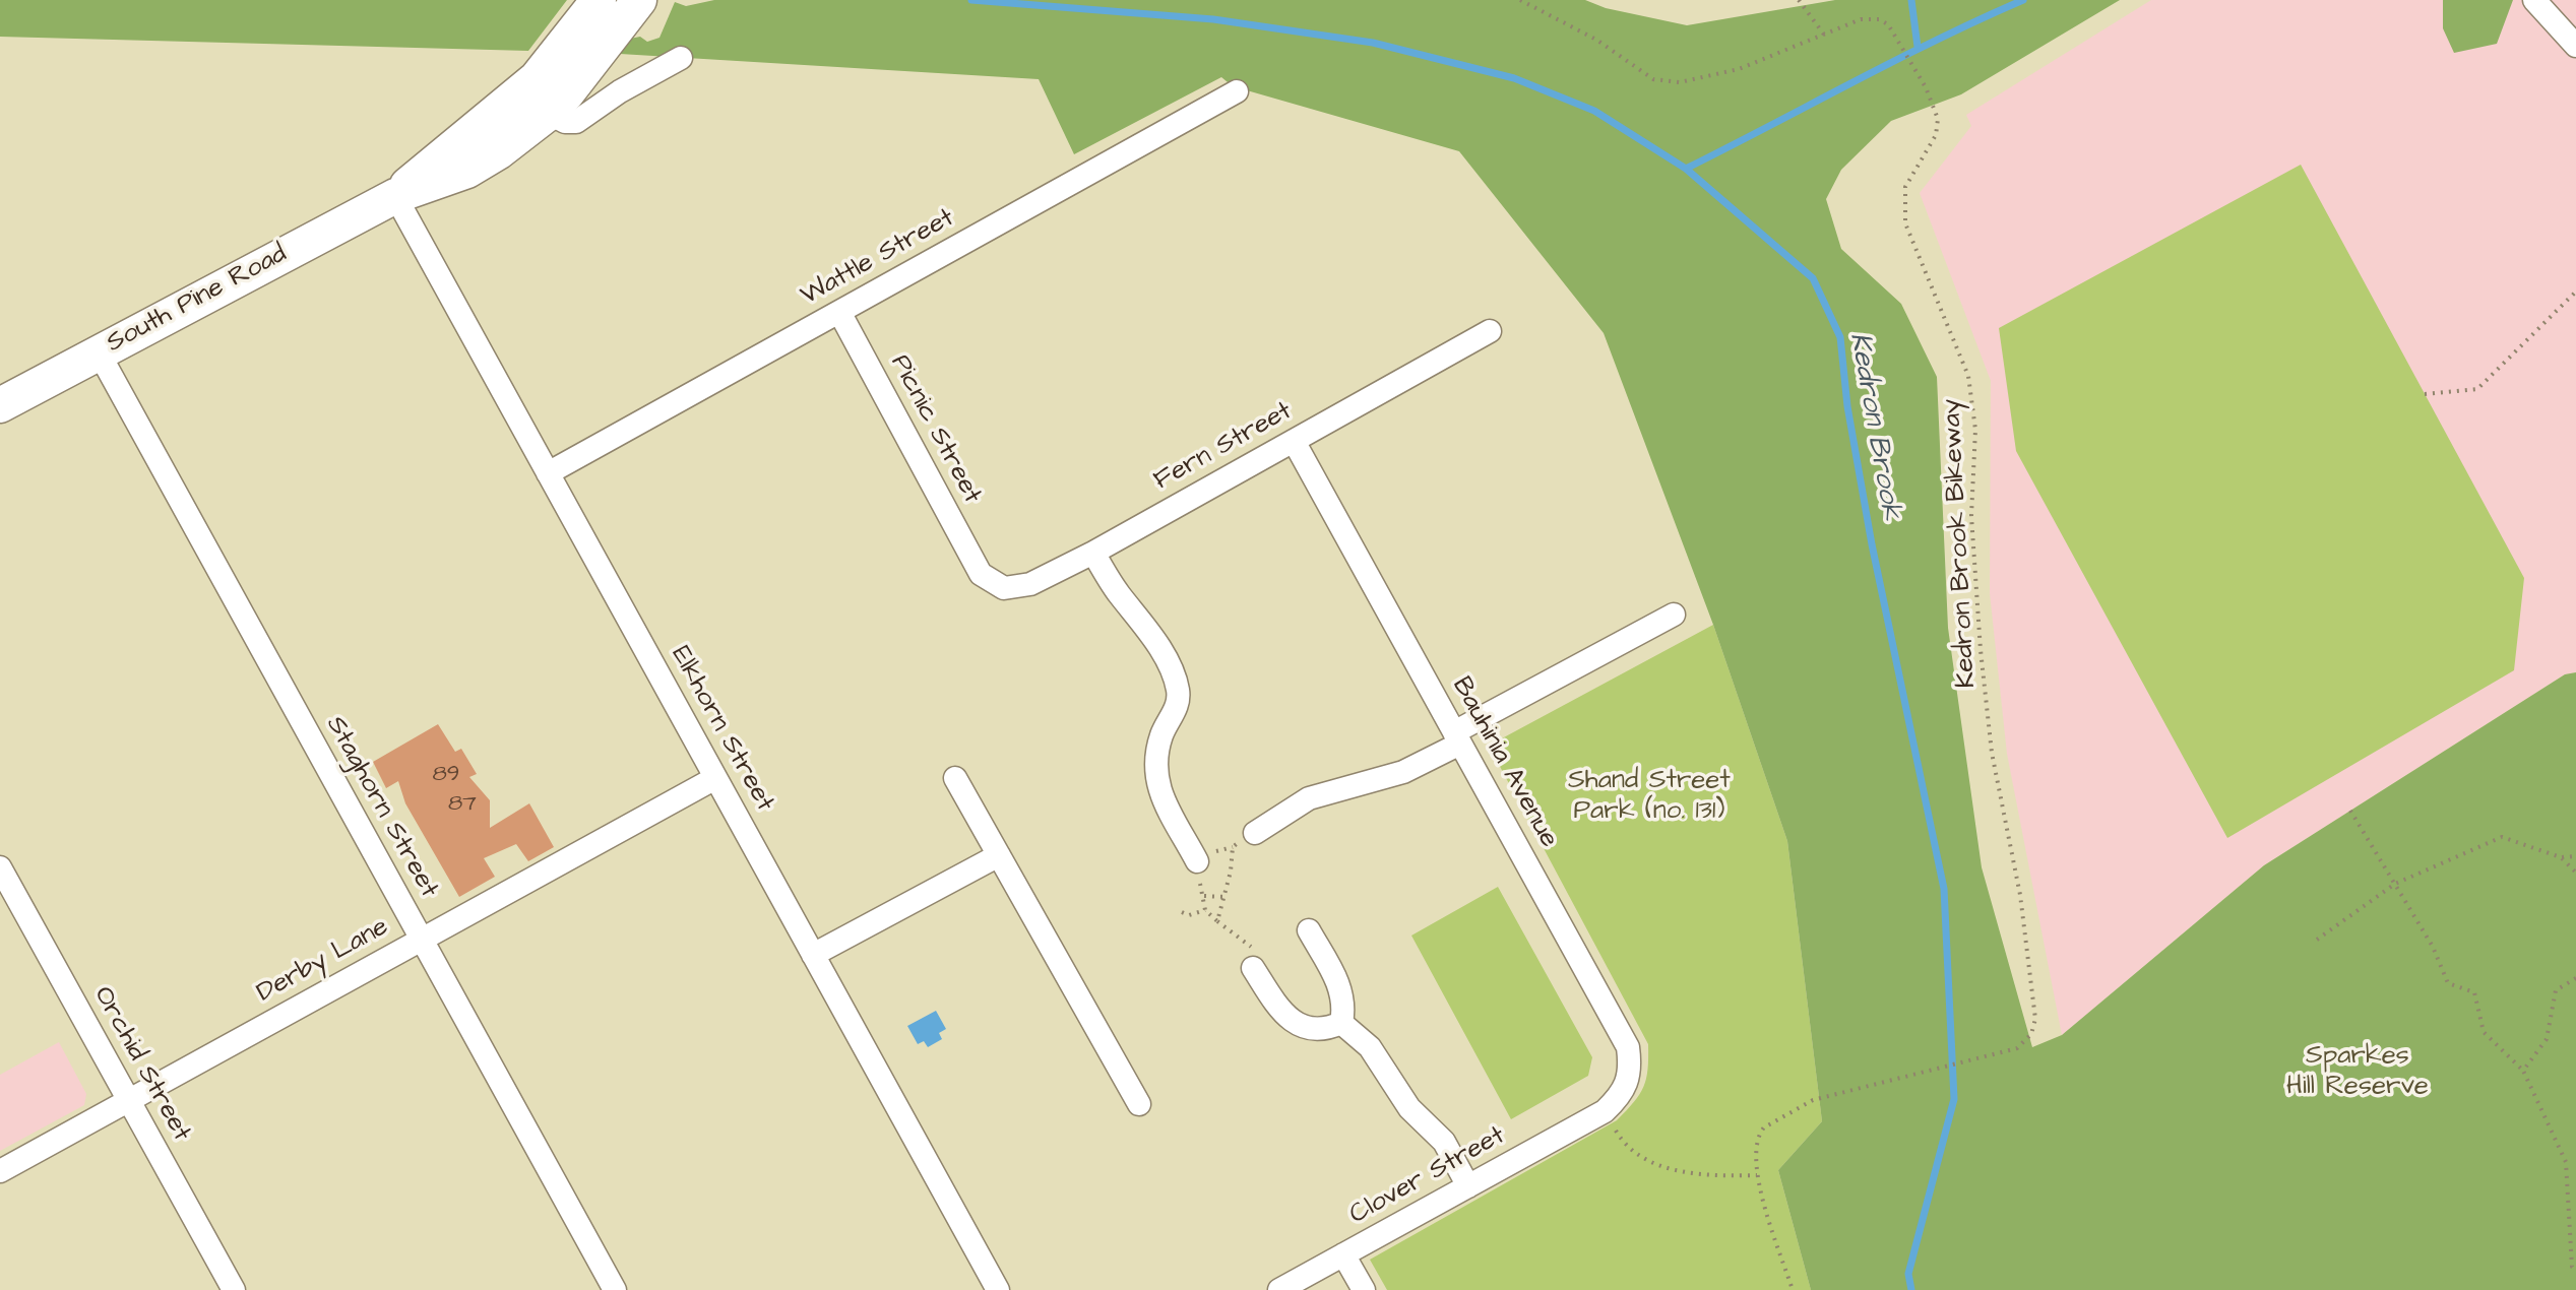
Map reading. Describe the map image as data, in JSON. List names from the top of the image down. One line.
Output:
{"streets":{"highway":["South Pine Road"],"street":["Wattle Street","Picnic Street","Fern Street","Elkhorn Street","Bauhinia Avenue","Staghorn Street","Derby Lane","Orchid Street","Clover Street"],"path":["Kedron Brook Bikeway"]},"crossings":[["Wattle Street","Picnic Street"],["Wattle Street","Elkhorn Street"],["South Pine Road","Elkhorn Street"],["South Pine Road","Staghorn Street"],["Picnic Street","Fern Street"],["Fern Street","Bauhinia Avenue"],["Elkhorn Street","Derby Lane"],["Bauhinia Avenue","Clover Street"],["Staghorn Street","Derby Lane"],["Derby Lane","Orchid Street"]],"water":["Kedron Brook"],"parks":["Shand Street Park (no. 131)","Sparkes Hill Reserve"],"house_numbers":["89","87"]}
